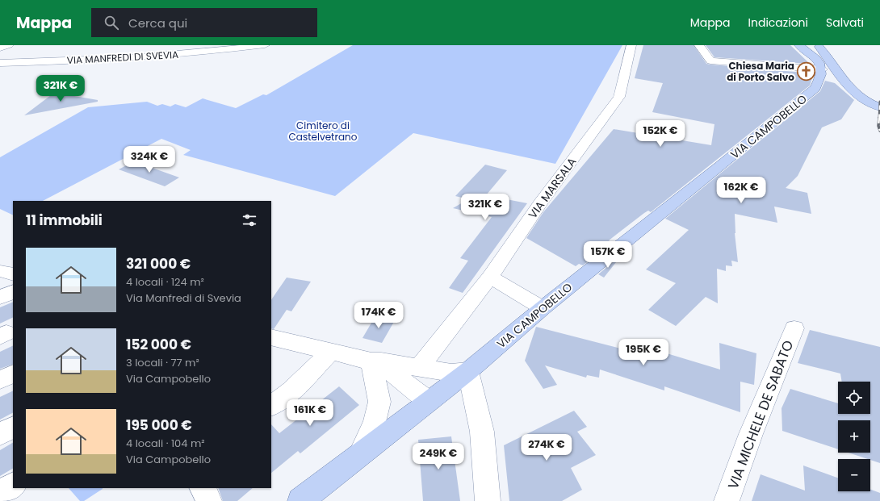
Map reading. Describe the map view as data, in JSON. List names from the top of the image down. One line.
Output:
{"streets":{"main road":["VIA CAMPOBELLO"],"street":["VIA MANFREDI DI SVEVIA","VIA MARSALA","VIA MICHELE DE SABATO"]},"parks":["Cimitero di Castelvetrano"],"places":{"church":["Chiesa Maria di Porto Salvo"]},"page":{"header":"Mappa","search":"Cerca qui","nav":["Mappa","Indicazioni","Salvati"],"price":["321K €","152K €","324K €","162K €","321K €","157K €","174K €","195K €","161K €","274K €","249K €"],"heading":"11 immobili","list":[{"name":"321 000 €","note":"4 locali · 124 m² · Via Manfredi di Svevia"},{"name":"152 000 €","note":"3 locali · 77 m² · Via Campobello"},{"name":"195 000 €","note":"4 locali · 104 m² · Via Campobello"}],"map_buttons":["+","−"]}}
